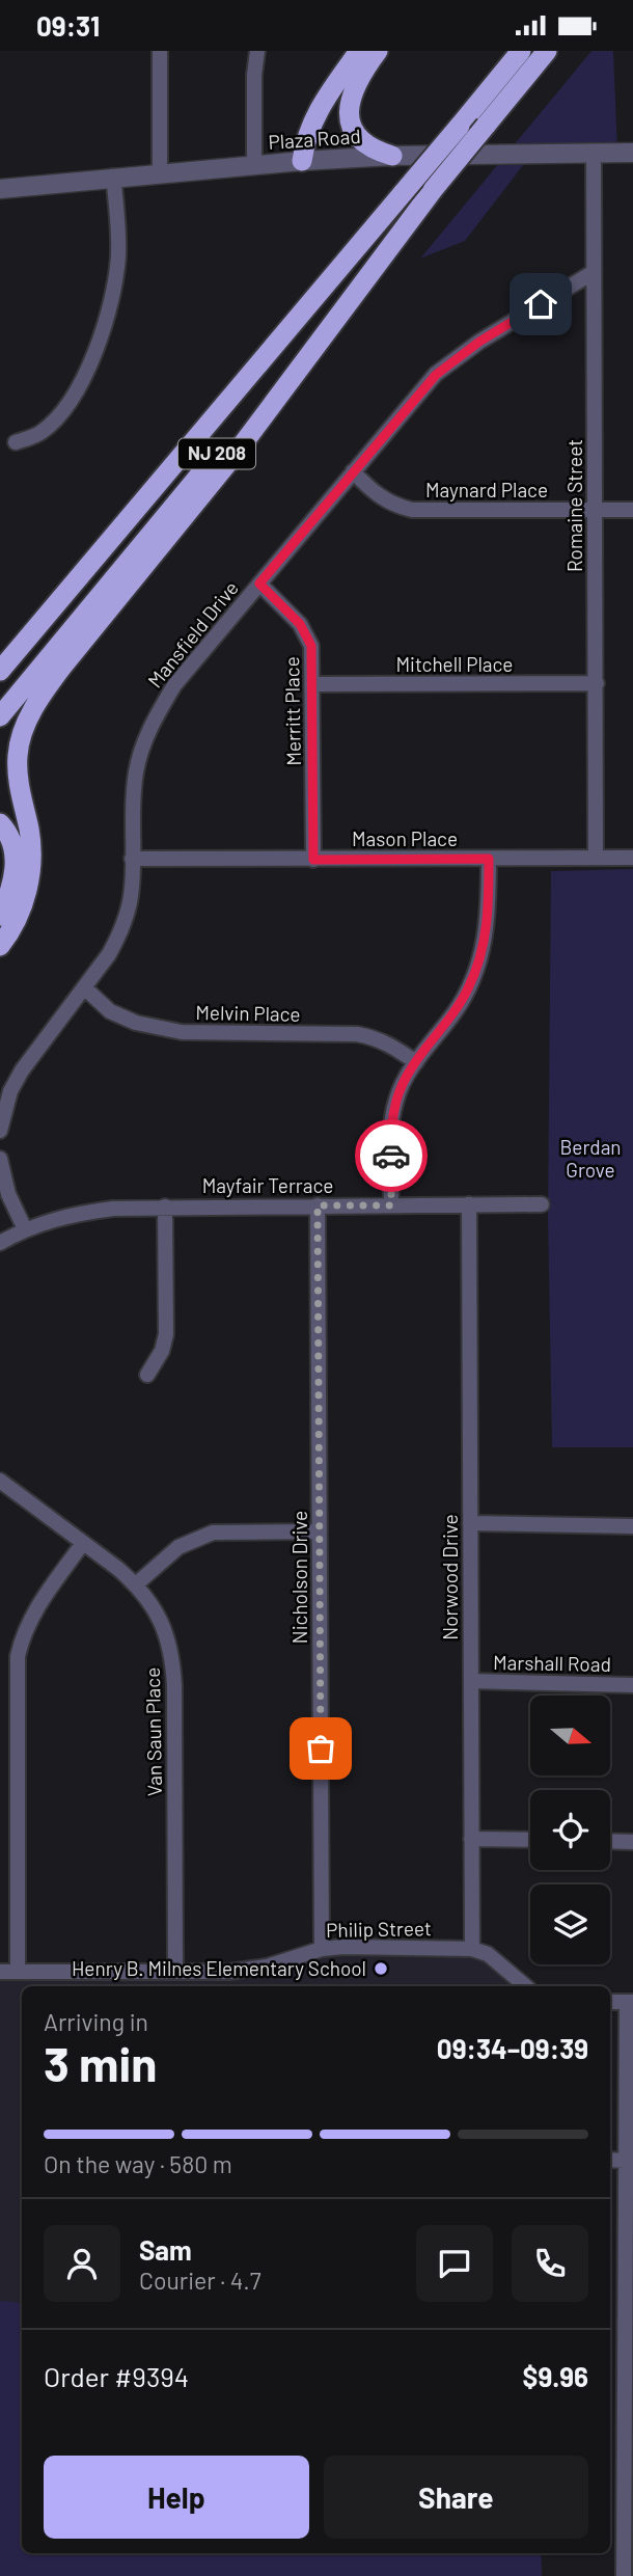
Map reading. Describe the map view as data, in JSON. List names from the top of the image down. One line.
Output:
{"streets":{"highway":["NJ 208"],"street":["Plaza Road","Maynard Place","Romaine Street","Mansfield Drive","Mitchell Place","Merritt Place","Mason Place","Melvin Place","Mayfair Terrace","Nicholson Drive","Norwood Drive","Marshall Road","Van Saun Place","Philip Street"]},"crossings":[["Plaza Road","Romaine Street"],["Maynard Place","Romaine Street"],["Maynard Place","Mansfield Drive"],["Romaine Street","Mansfield Drive"],["Romaine Street","Mitchell Place"],["Romaine Street","Mason Place"],["Mansfield Drive","Merritt Place"],["Mansfield Drive","Mason Place"],["Mansfield Drive","Melvin Place"],["Mitchell Place","Merritt Place"],["Merritt Place","Mason Place"],["Mayfair Terrace","Nicholson Drive"],["Mayfair Terrace","Norwood Drive"],["Nicholson Drive","Philip Street"],["Norwood Drive","Marshall Road"],["Norwood Drive","Philip Street"],["Van Saun Place","Philip Street"]],"parks":["Berdan Grove"],"places":["Henry B. Milnes Elementary School"],"north":"right","page":{"status":"09:31","heading":["3 min","Arriving in","09:34–09:39"],"panel":["Sam","Courier · 4.7","Order #9394","$9.96"],"bar":"On the way · 580 m","buttons":["Help","Share"]}}
